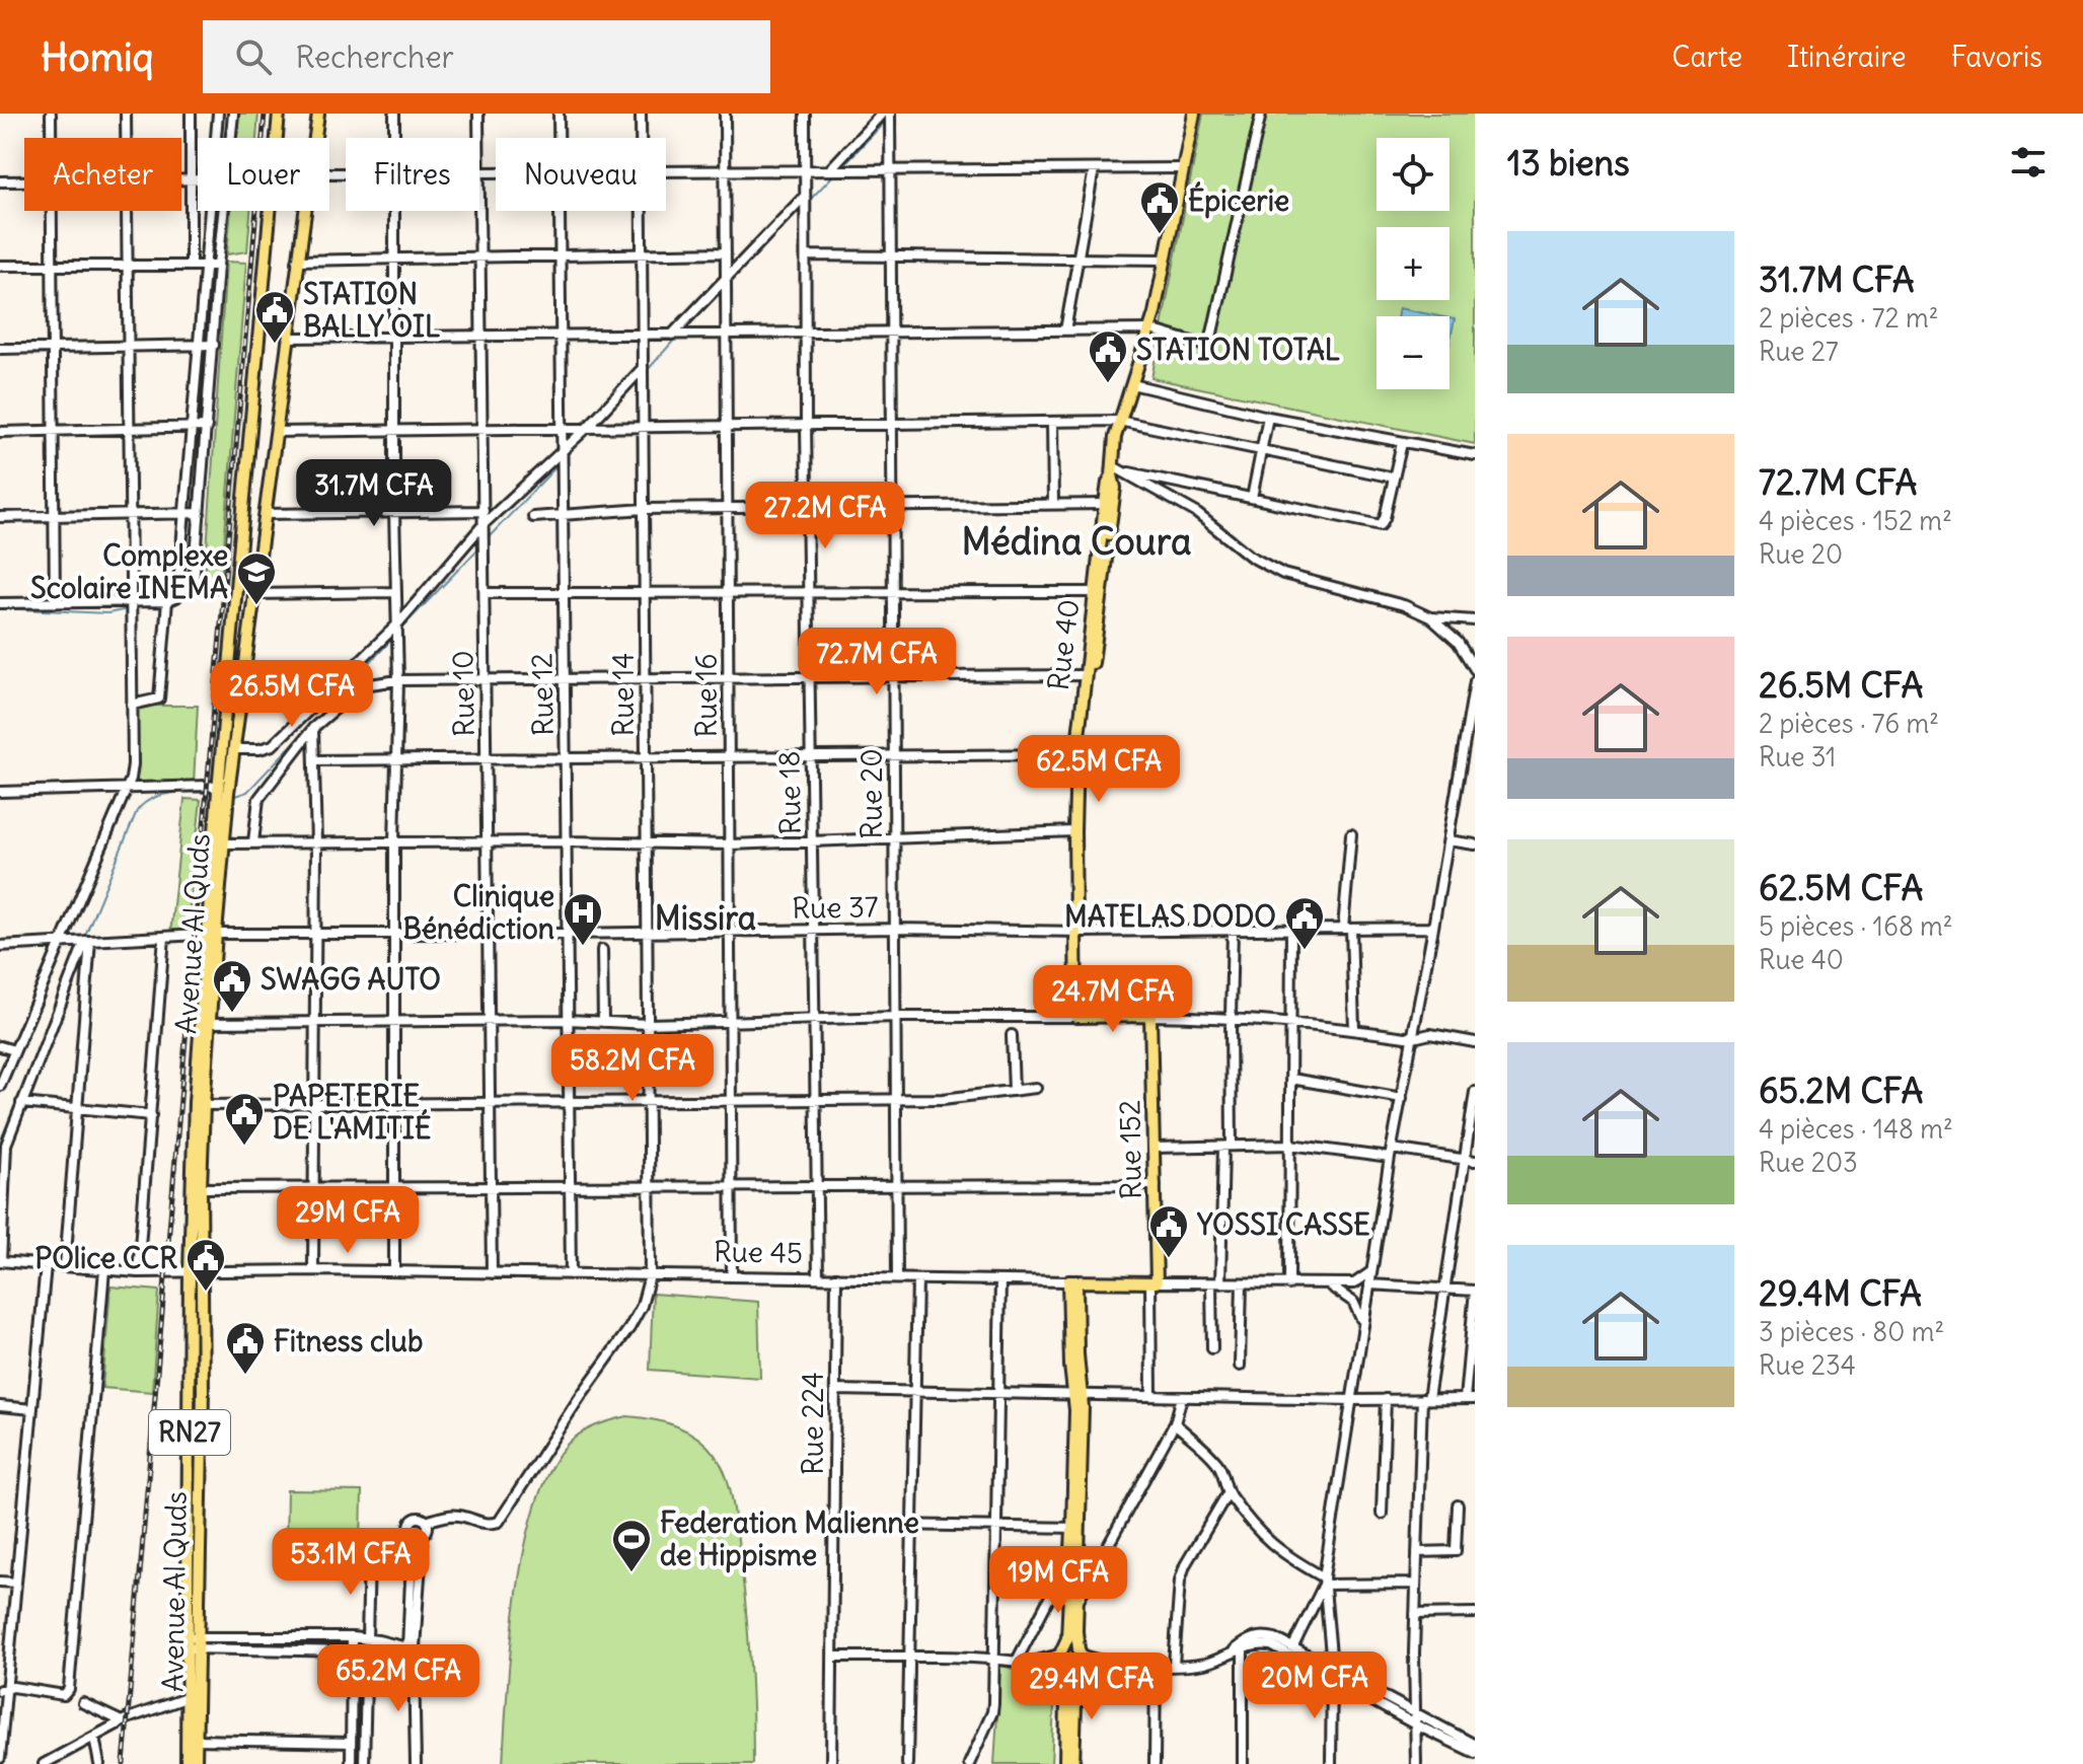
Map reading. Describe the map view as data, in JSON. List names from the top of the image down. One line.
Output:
{"streets":{"main road":["Rue 40","Avenue Al Quds","Rue 152","Rue 45","RN27"],"street":["Rue 10","Rue 12","Rue 14","Rue 16","Rue 18","Rue 20","Rue 37","Rue 224"]},"crossings":[["Rue 40","Rue 37"],["Rue 10","Rue 37"],["Rue 10","Rue 45"],["Rue 12","Rue 37"],["Rue 12","Rue 45"],["Rue 14","Rue 37"],["Rue 14","Rue 45"],["Rue 16","Rue 37"],["Rue 16","Rue 45"],["Rue 18","Rue 37"],["Rue 18","Rue 45"],["Rue 20","Rue 37"],["Rue 20","Rue 45"],["Rue 37","Avenue Al Quds"],["Avenue Al Quds","Rue 45"],["Rue 152","Rue 45"],["Rue 45","Rue 224"]],"districts":["Médina Coura","Missira"],"places":{"public building":["Épicerie","STATION BALLY OIL","STATION TOTAL","MATELAS DODO","SWAGG AUTO","PAPETERIE DE L'AMITIÉ","YOSSI CASSE","POlice CCR","Fitness club"],"school or university":["Complexe Scolaire INEMA"],"hospital":["Clinique Bénédiction"],"sports":["Federation Malienne de Hippisme"]},"page":{"header":"Homiq","search":"Rechercher","nav":["Carte","Itinéraire","Favoris"],"heading":"13 biens","map_buttons":["+","−"],"chip":["Acheter","Louer","Filtres","Nouveau"],"list":[{"name":"31.7M CFA","note":"2 pièces · 72 m² · Rue 27"},{"name":"72.7M CFA","note":"4 pièces · 152 m² · Rue 20"},{"name":"26.5M CFA","note":"2 pièces · 76 m² · Rue 31"},{"name":"62.5M CFA","note":"5 pièces · 168 m² · Rue 40"},{"name":"65.2M CFA","note":"4 pièces · 148 m² · Rue 203"},{"name":"29.4M CFA","note":"3 pièces · 80 m² · Rue 234"}],"price":["31.7M CFA","27.2M CFA","72.7M CFA","26.5M CFA","62.5M CFA","24.7M CFA","58.2M CFA","29M CFA","53.1M CFA","19M CFA","65.2M CFA","20M CFA","29.4M CFA"]}}
